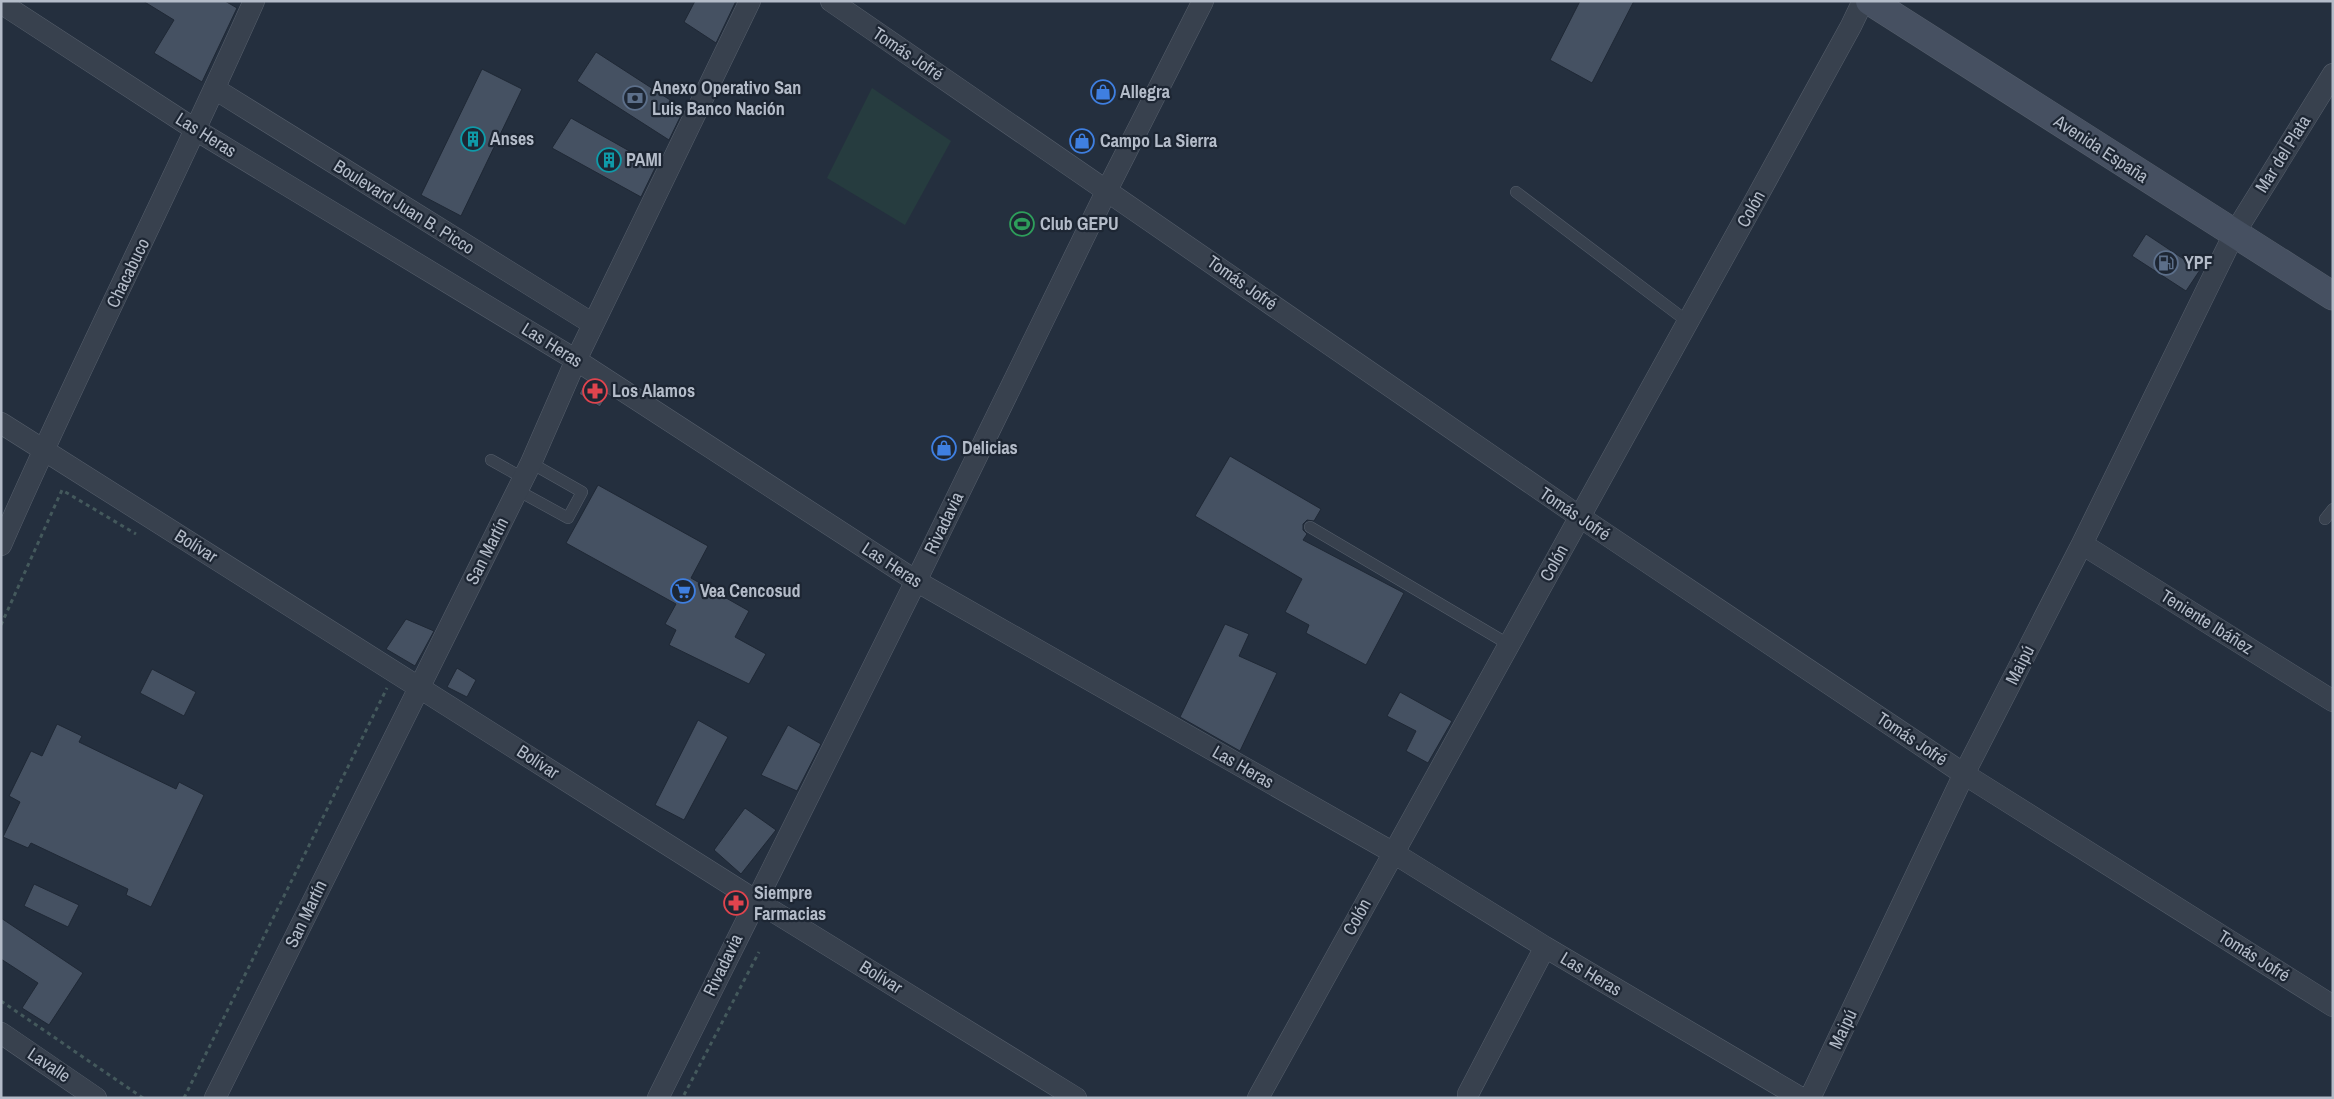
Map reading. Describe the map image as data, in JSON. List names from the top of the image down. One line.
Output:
{"streets":{"main road":["Avenida España"],"street":["Tomás Jofré","Las Heras","Mar del Plata","Boulevard Juan B. Picco","Colón","Chacabuco","Rivadavia","Bolívar","San Martín","Teniente Ibáñez","Maipú","Lavalle"]},"crossings":[["Tomás Jofré","Colón"],["Tomás Jofré","Rivadavia"],["Tomás Jofré","Maipú"],["Las Heras","Colón"],["Las Heras","Chacabuco"],["Las Heras","Rivadavia"],["Las Heras","San Martín"],["Avenida España","Mar del Plata"],["Avenida España","Maipú"],["Mar del Plata","Maipú"],["Boulevard Juan B. Picco","Chacabuco"],["Boulevard Juan B. Picco","San Martín"],["Chacabuco","Bolívar"],["Rivadavia","Bolívar"],["Bolívar","San Martín"],["Teniente Ibáñez","Maipú"]],"places":{"shop":["Allegra","Campo La Sierra","Delicias"],"bank":["Anexo Operativo San Luis Banco Nación"],"building":["Anses","PAMI"],"sports":["Club GEPU"],"fuel station":["YPF"],"pharmacy":["Los Alamos","Siempre Farmacias"],"supermarket":["Vea Cencosud"]}}
